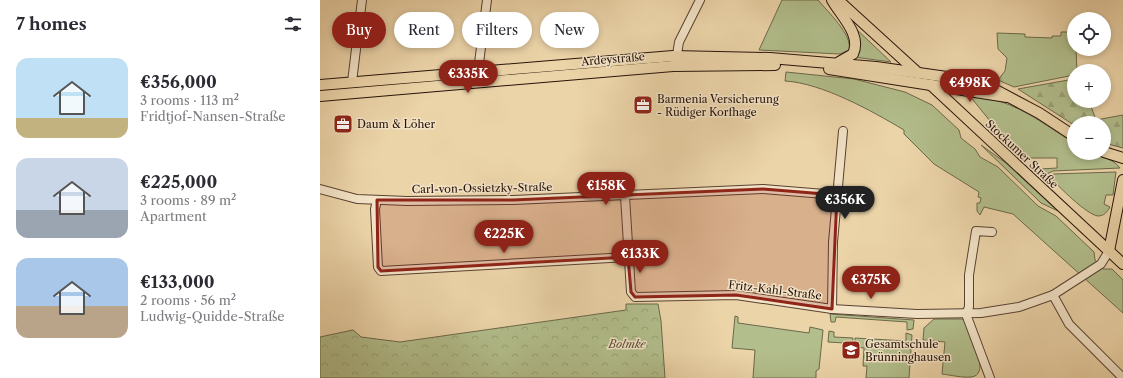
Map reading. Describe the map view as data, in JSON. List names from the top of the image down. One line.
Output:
{"streets":{"main road":["Ardeystraße","Stockumer Straße"],"street":["Carl-von-Ossietzky-Straße","Fritz-Kahl-Straße"]},"crossings":[["Ardeystraße","Stockumer Straße"],["Stockumer Straße","Fritz-Kahl-Straße"]],"parks":["Bolmke"],"places":{"office":["Barmenia Versicherung - Rüdiger Korfhage","Daum & Löher"],"school or university":["Gesamtschule Brünninghausen"]},"page":{"heading":"7 homes","map_buttons":["+","−"],"chip":["Buy","Rent","Filters","New"],"list":[{"name":"€356,000","note":"3 rooms · 113 m² · Fridtjof-Nansen-Straße"},{"name":"€225,000","note":"3 rooms · 89 m² · Apartment"},{"name":"€133,000","note":"2 rooms · 56 m² · Ludwig-Quidde-Straße"}],"price":["€335K","€498K","€158K","€356K","€225K","€133K","€375K"]}}
